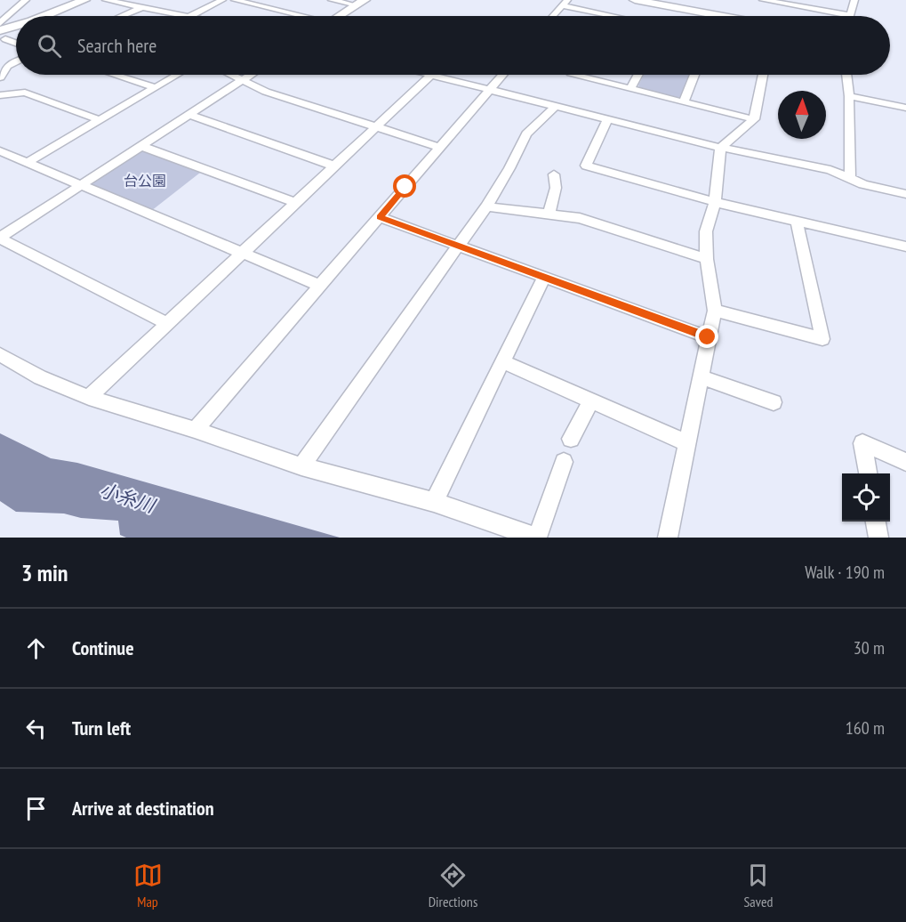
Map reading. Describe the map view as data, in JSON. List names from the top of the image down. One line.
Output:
{"water":["小糸川"],"parks":["台公園"],"north":"top","page":{"search":"Search here","heading":["3 min","Walk · 190 m"],"list":[["Continue","30 m"],["Turn left","160 m"],"Arrive at destination"],"nav":["Map","Directions","Saved"]}}
